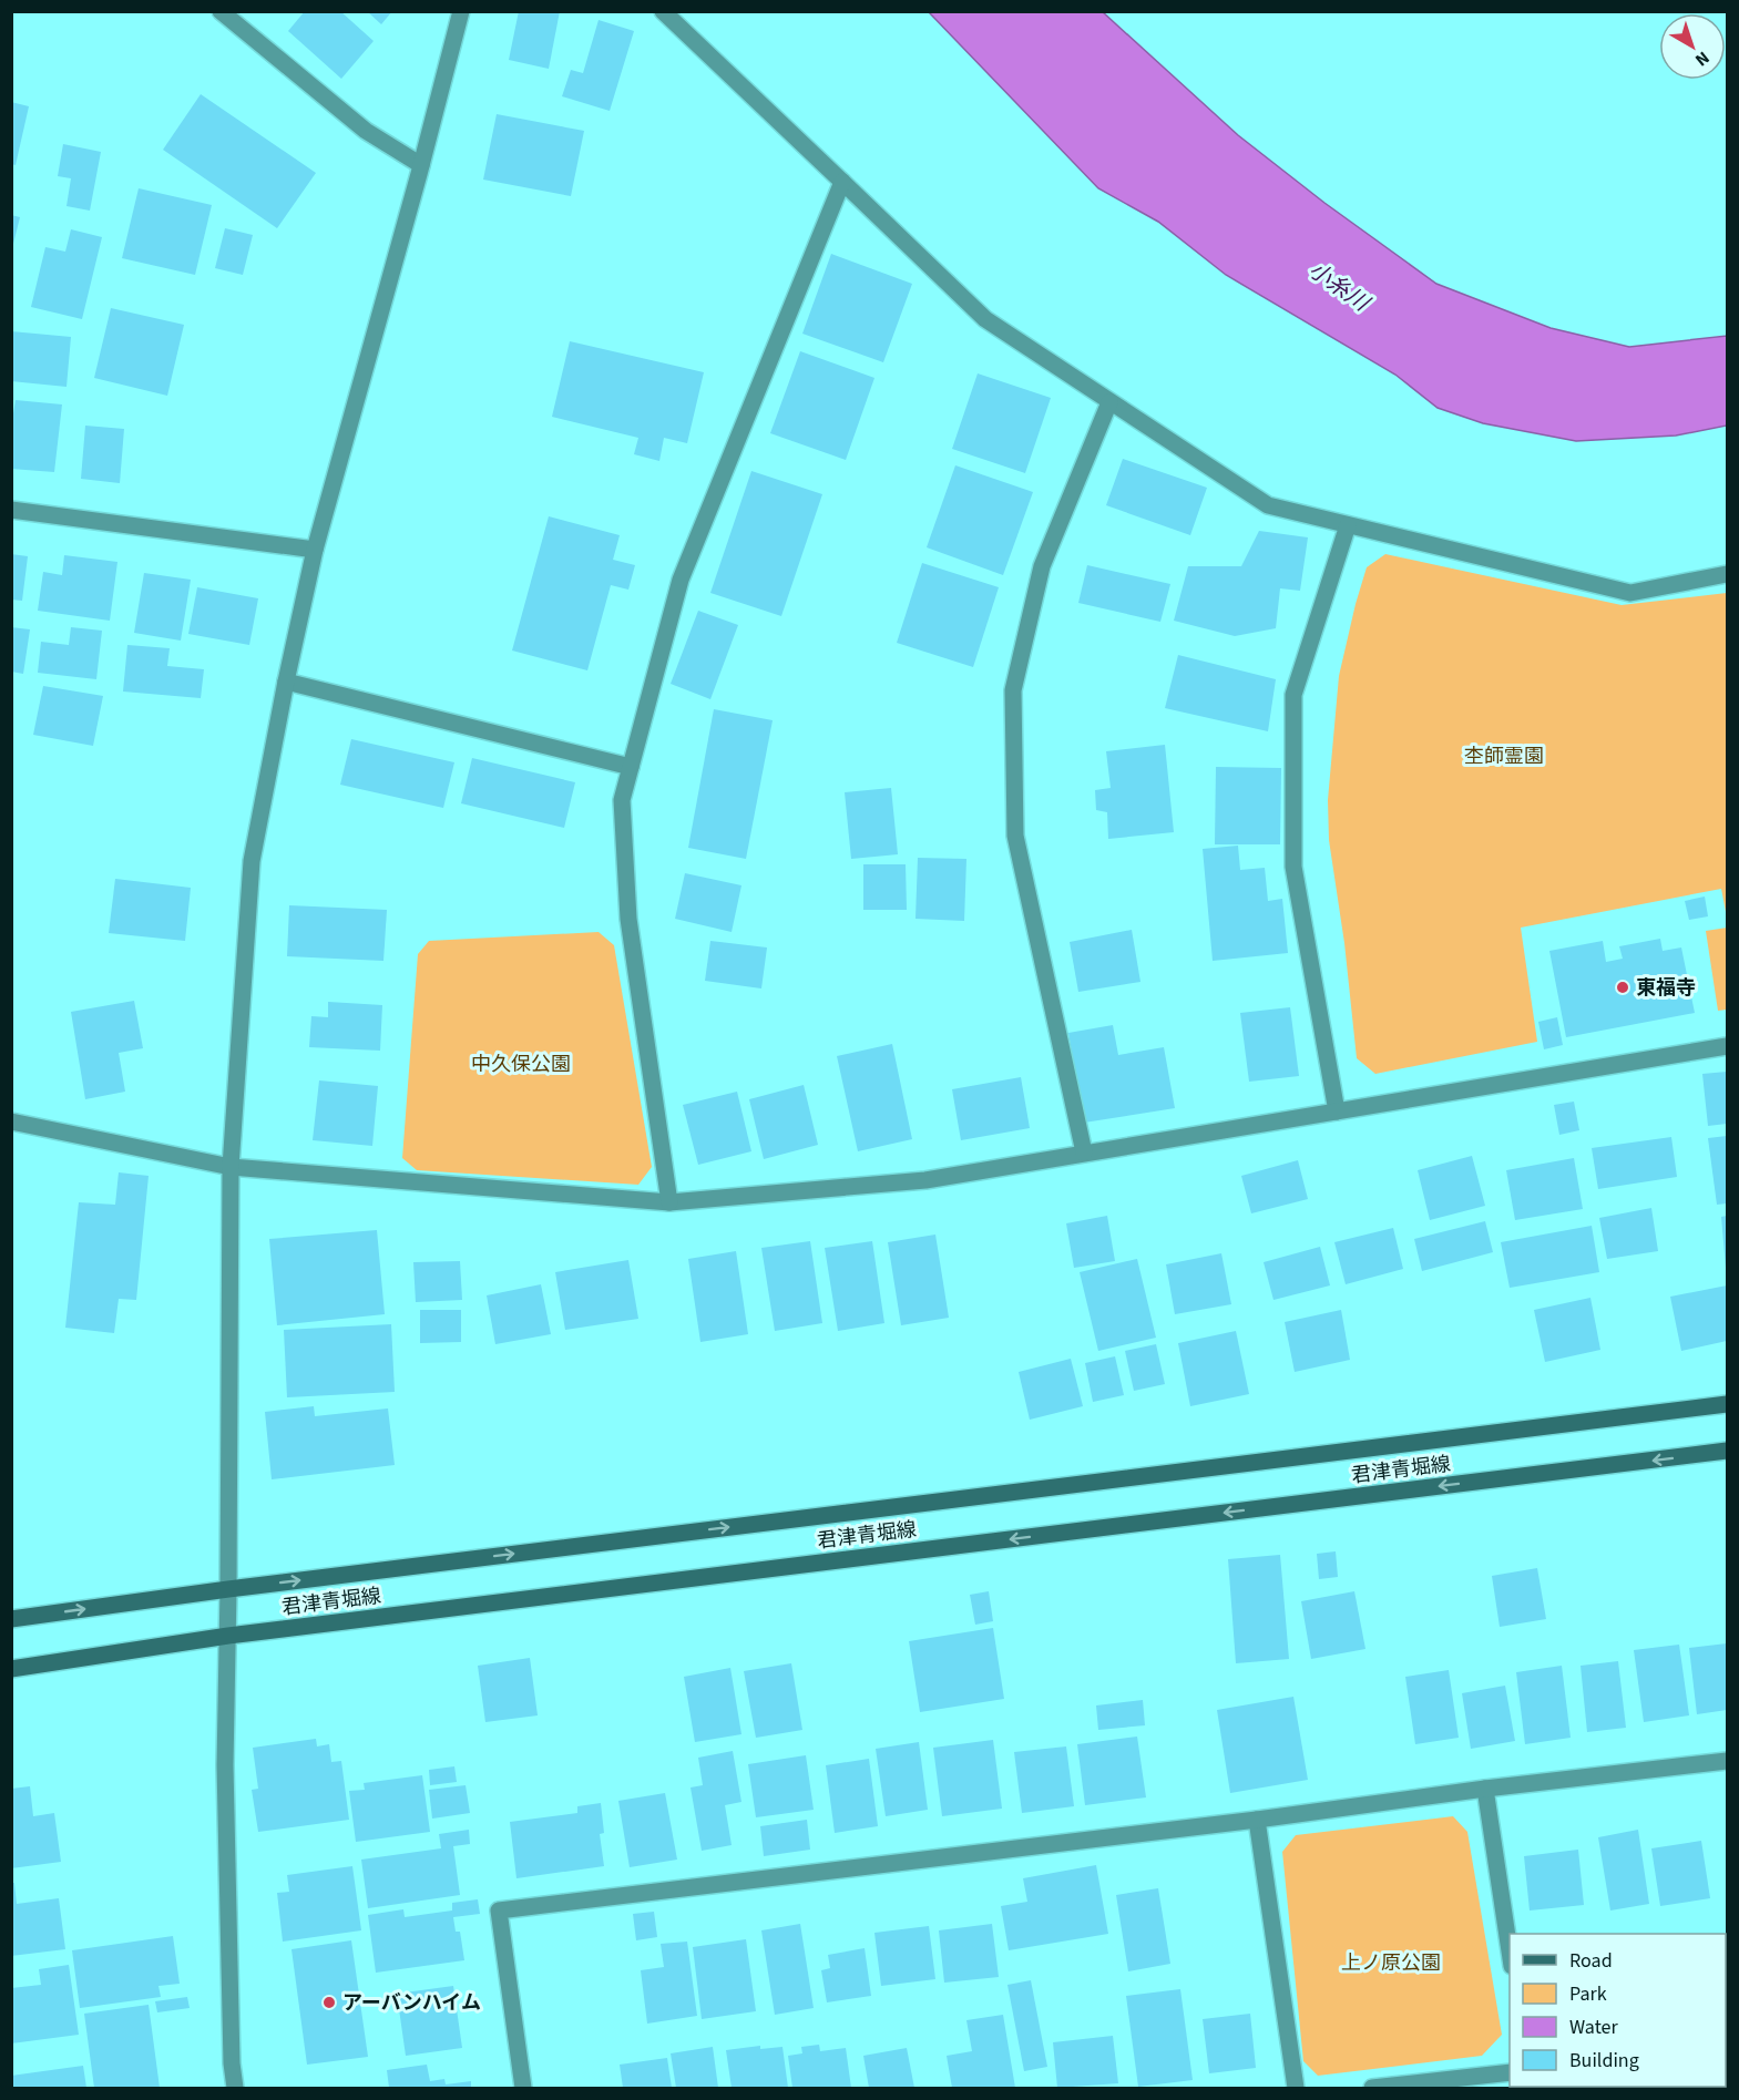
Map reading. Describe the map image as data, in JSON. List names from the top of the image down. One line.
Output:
{"streets":{"main road":["君津青堀線"]},"water":["小糸川"],"parks":["杢師霊園","中久保公園","上ノ原公園"],"places":["東福寺","アーバンハイム"],"legend":["Road","Park","Water","Building"],"north":"bottom right"}
